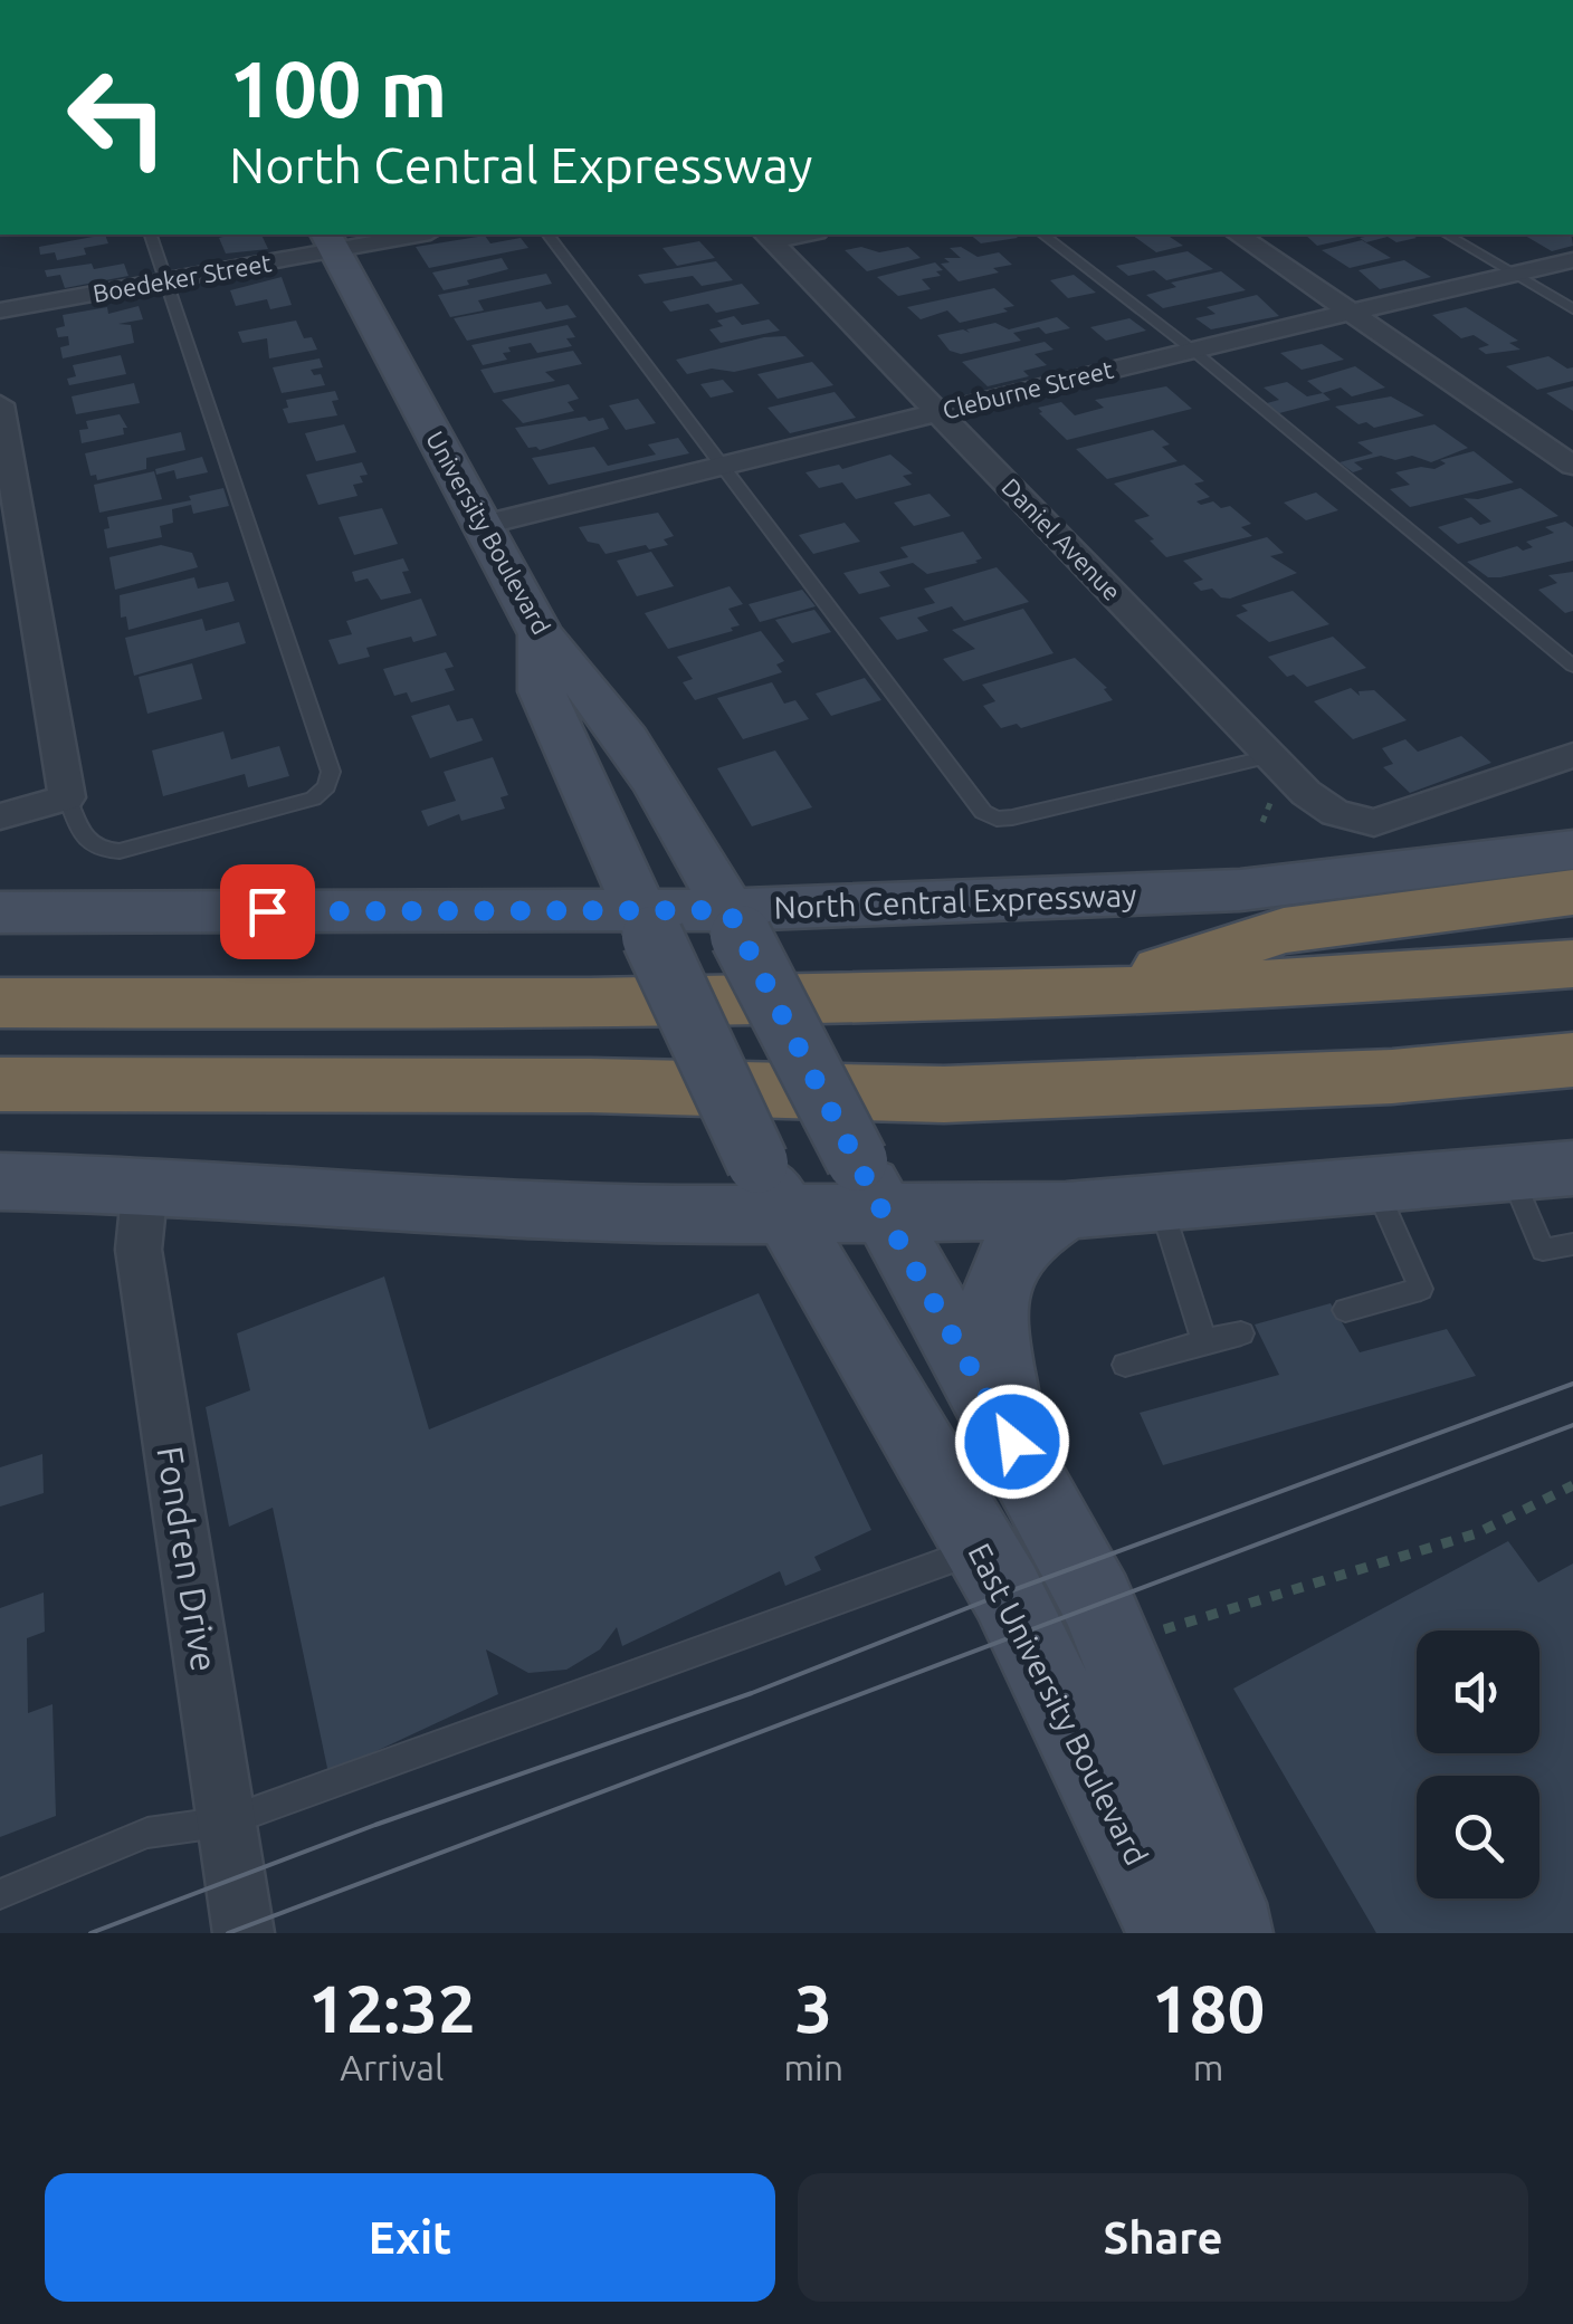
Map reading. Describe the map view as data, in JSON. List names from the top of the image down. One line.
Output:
{"streets":{"street":["Boedeker Street","Cleburne Street","University Boulevard","Daniel Avenue","North Central Expressway","Fondren Drive","East University Boulevard"]},"crossings":[["Boedeker Street","University Boulevard"],["Cleburne Street","University Boulevard"],["Cleburne Street","Daniel Avenue"],["University Boulevard","North Central Expressway"],["University Boulevard","East University Boulevard"],["North Central Expressway","East University Boulevard"]],"page":{"turn":["100 m","North Central Expressway"],"eta":["12:32","Arrival","3","min","180","m"],"buttons":["Exit","Share"]}}
